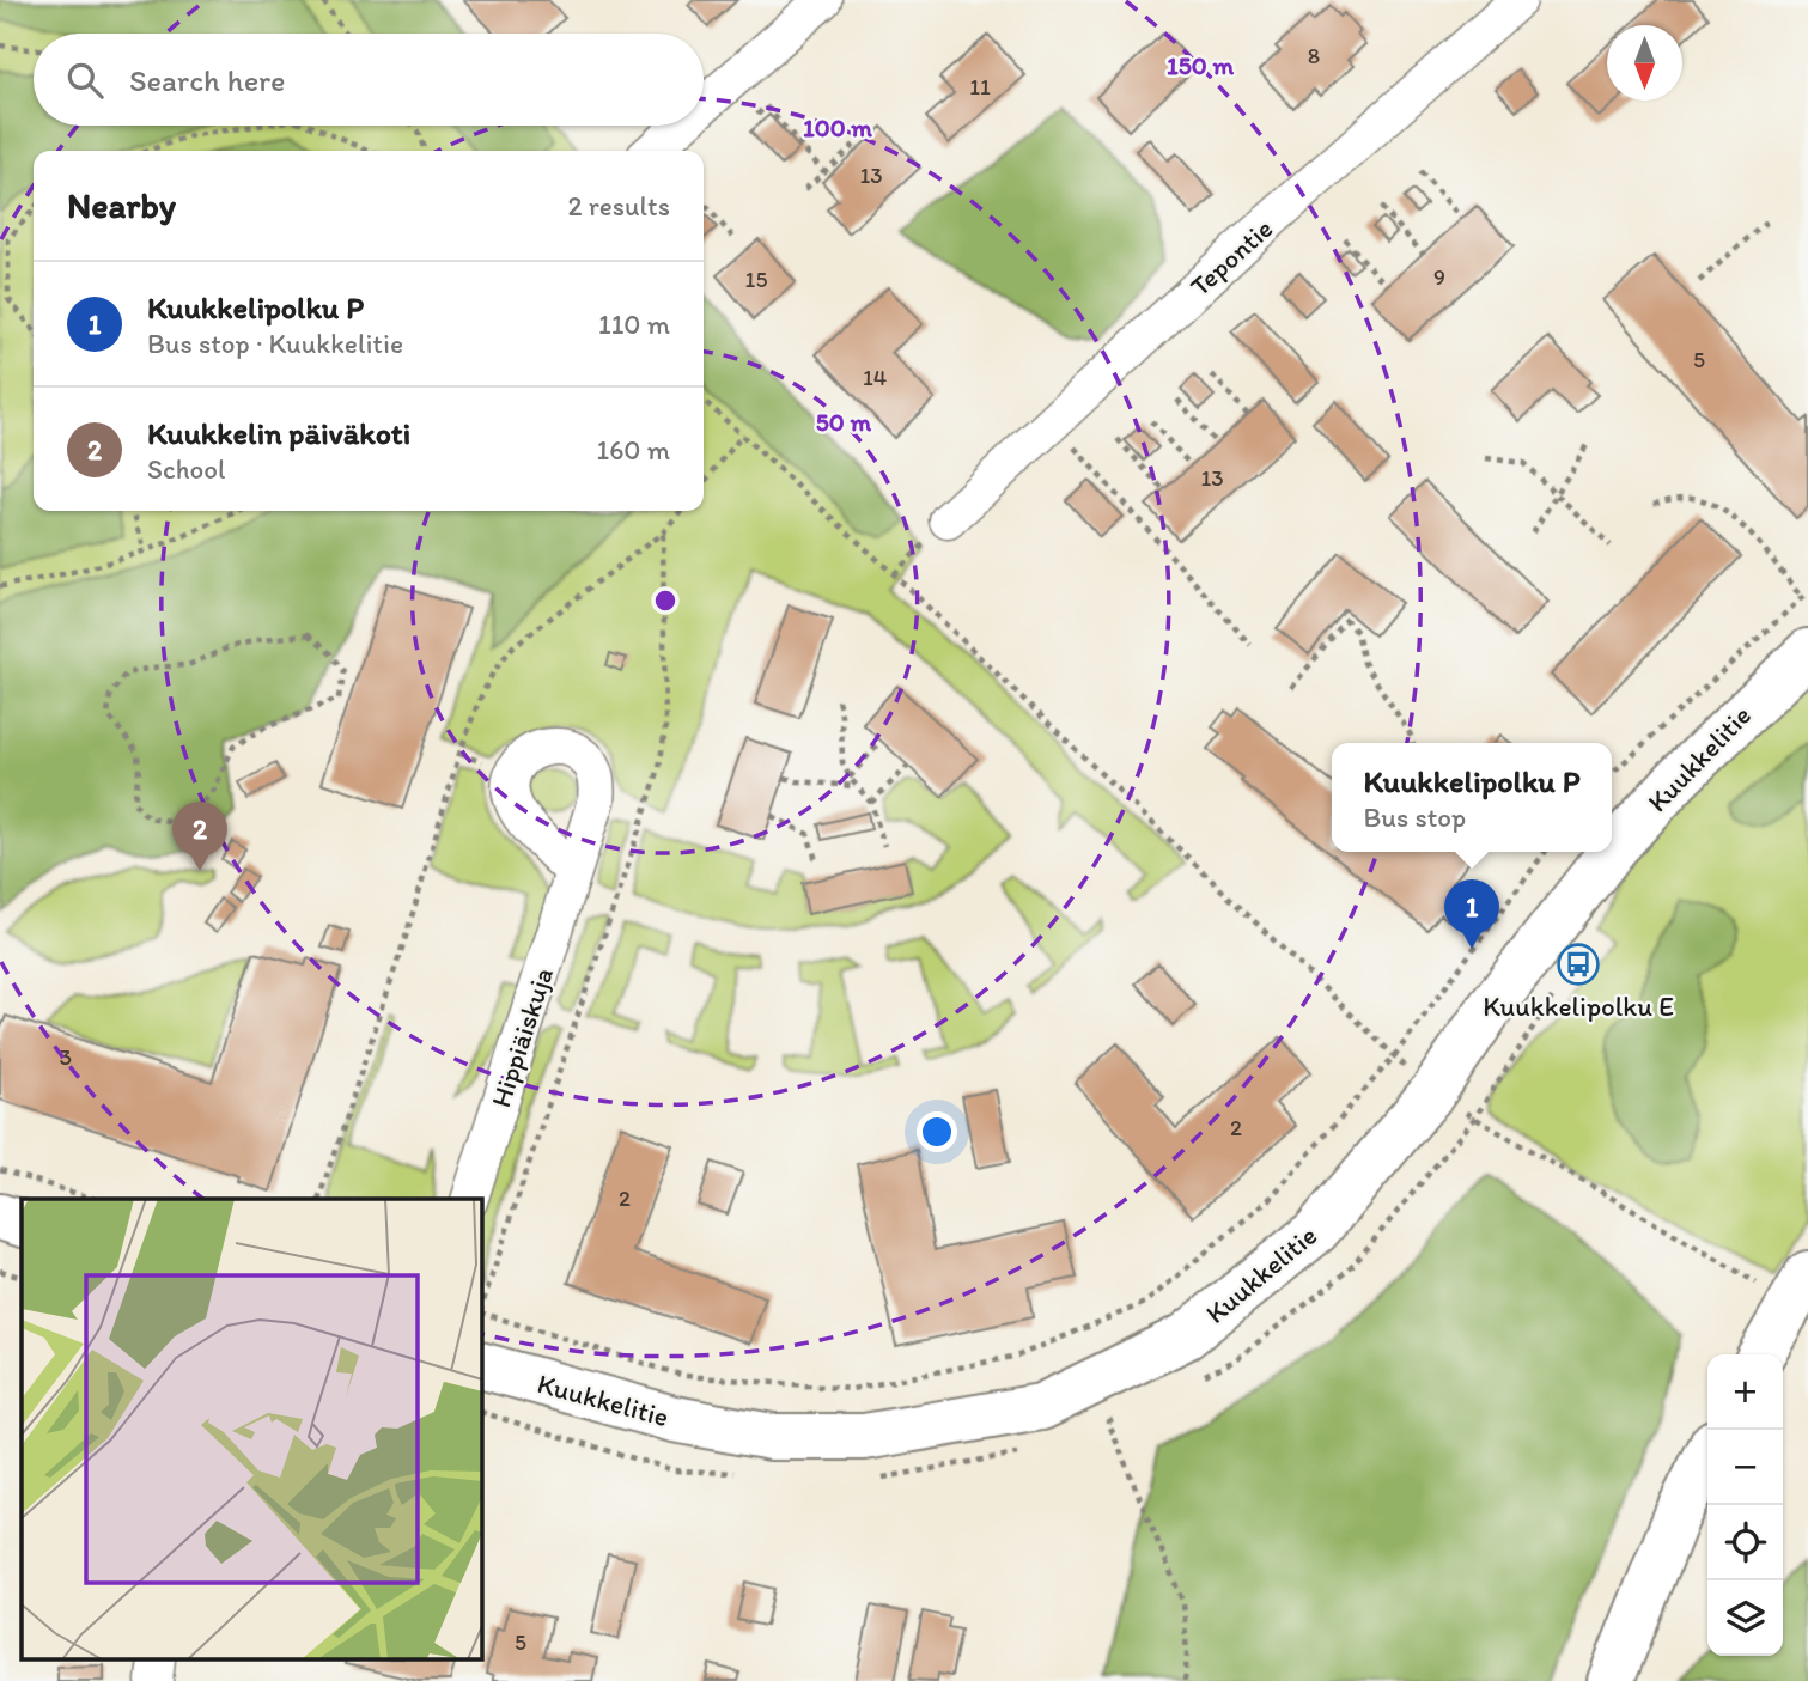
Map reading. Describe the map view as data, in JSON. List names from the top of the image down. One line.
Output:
{"streets":{"street":["Tepontie","Kuukkelitie","Hippiäiskuja"]},"places":{"bus stop":["Kuukkelipolku E"]},"house_numbers":["8","11","13","9","15","5","14","13","3","2","2","5"],"north":"bottom","page":{"search":"Search here","heading":["Nearby","2 results"],"list":[{"mark":"1","name":"Kuukkelipolku P","note":"Bus stop · Kuukkelitie","value":"110 m"},{"mark":"2","name":"Kuukkelin päiväkoti","note":"School","value":"160 m"}],"popup":["Kuukkelipolku P","Bus stop"],"pins":["2","1"],"map_buttons":["+","−"]},"rings":["150 m","100 m","50 m"]}
